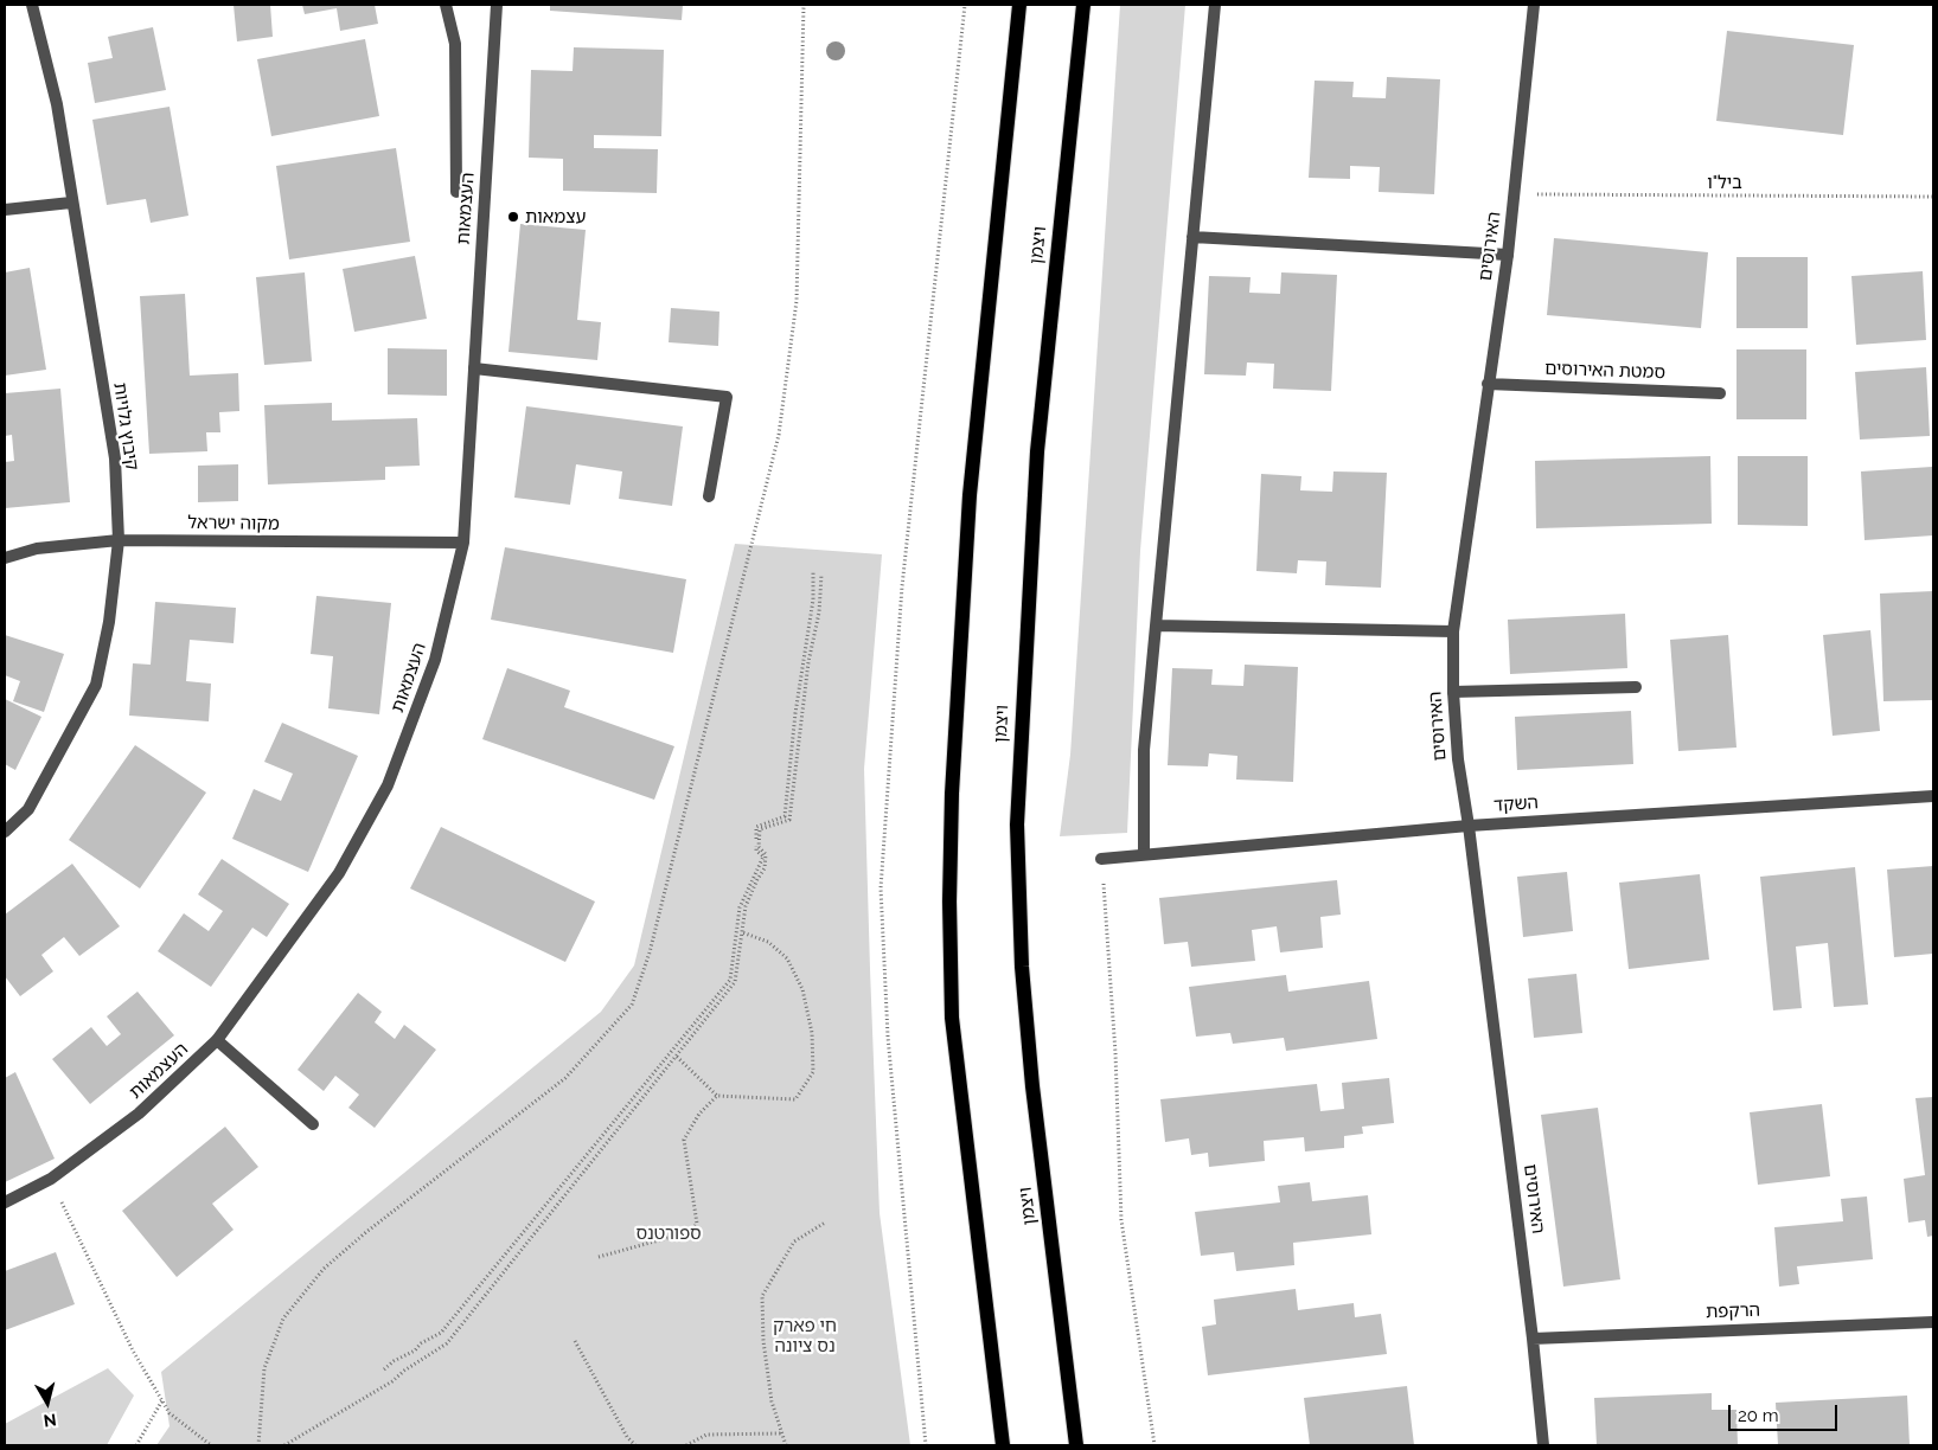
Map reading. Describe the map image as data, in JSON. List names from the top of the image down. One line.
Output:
{"streets":{"main road":["ויצמן"],"street":["העצמאות","האירוסים","סמטת האירוסים","קיבוץ גלויות","מקוה ישראל","השקד","הרקפת"],"path":["ביל\"ו"]},"crossings":[["ביל\"ו","האירוסים"],["העצמאות","מקוה ישראל"],["האירוסים","סמטת האירוסים"],["האירוסים","השקד"],["האירוסים","הרקפת"],["קיבוץ גלויות","מקוה ישראל"]],"parks":["ספורטנס","חי פארק נס ציונה"],"places":["עצמאות"],"scale_bar":"20 m","north":"bottom"}
